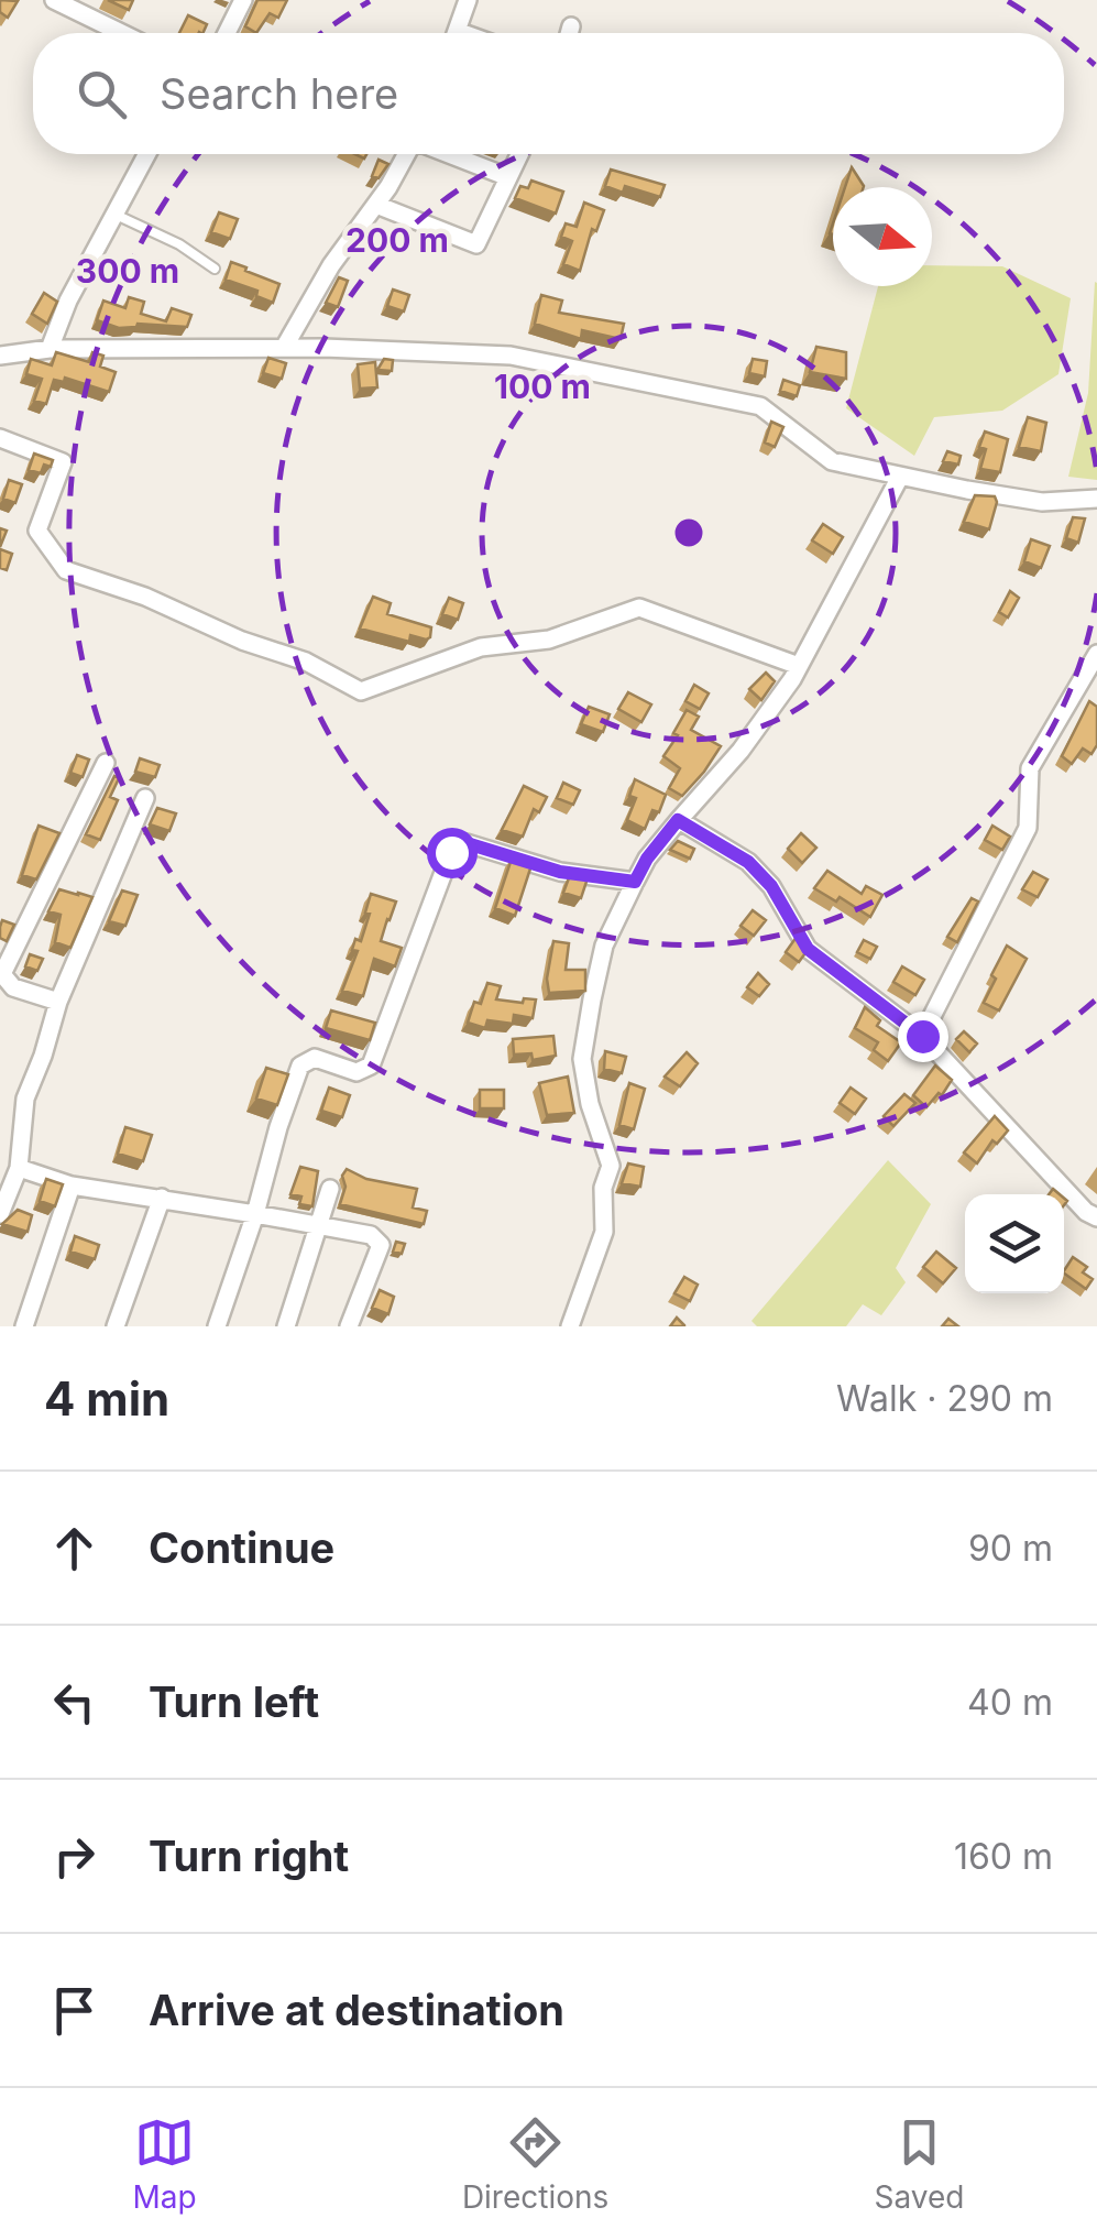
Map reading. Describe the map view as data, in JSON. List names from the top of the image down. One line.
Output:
{"north":"right","page":{"search":"Search here","heading":["4 min","Walk · 290 m"],"list":[["Continue","90 m"],["Turn left","40 m"],["Turn right","160 m"],"Arrive at destination"],"nav":["Map","Directions","Saved"]},"rings":["200 m","300 m","100 m"]}
